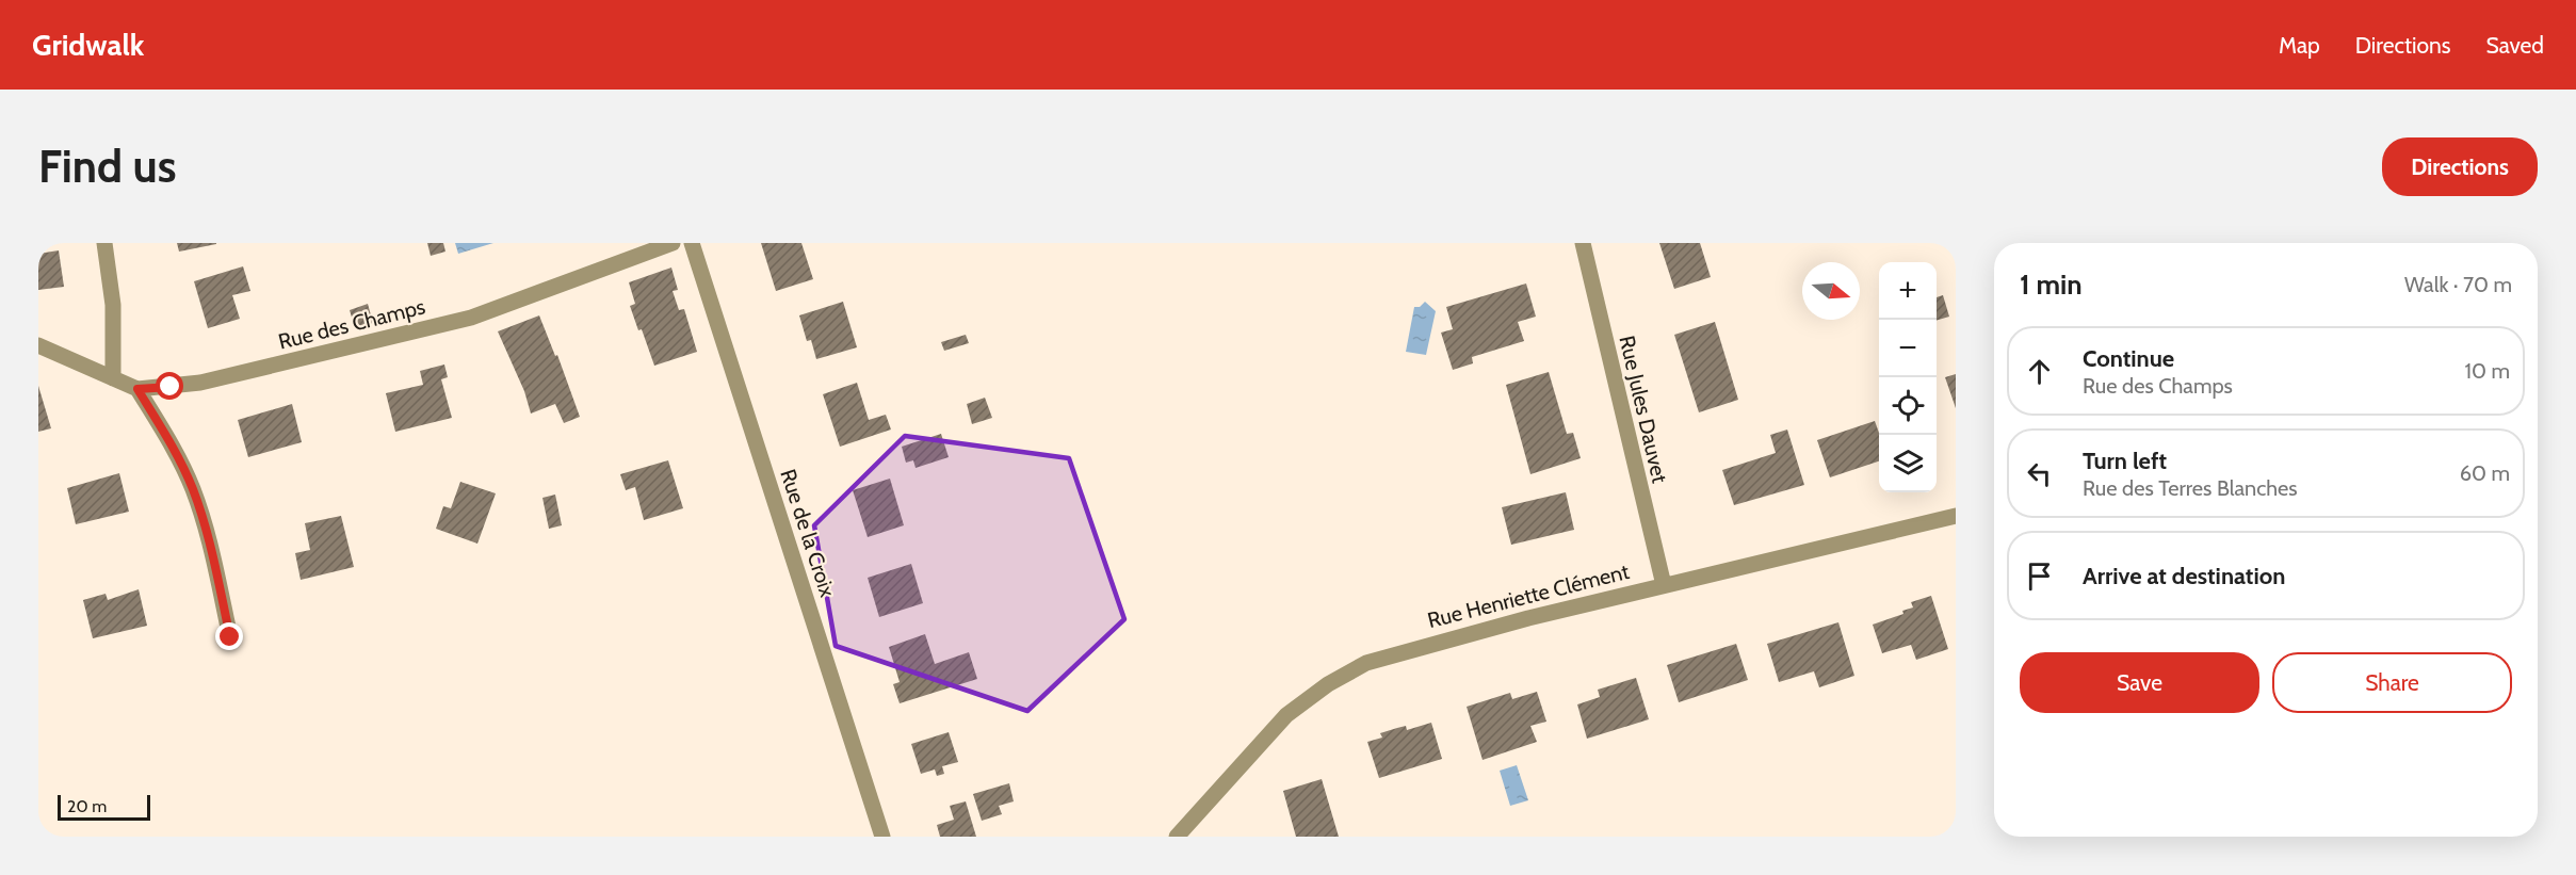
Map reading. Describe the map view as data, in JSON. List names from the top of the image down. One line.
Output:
{"streets":{"street":["Rue des Champs","Rue Jules Dauvet","Rue de la Croix","Rue Henriette Clément"]},"crossings":[["Rue Jules Dauvet","Rue Henriette Clément"]],"scale_bar":"20 m","north":"right","page":{"header":"Gridwalk","nav":["Map","Directions","Saved"],"buttons":["Directions",["Save","Share"]],"title":"Find us","heading":["1 min","Walk · 70 m"],"map_buttons":["+","−"],"list":[["Continue","Rue des Champs","10 m"],["Turn left","Rue des Terres Blanches","60 m"],"Arrive at destination"],"scale":"20 m"}}
